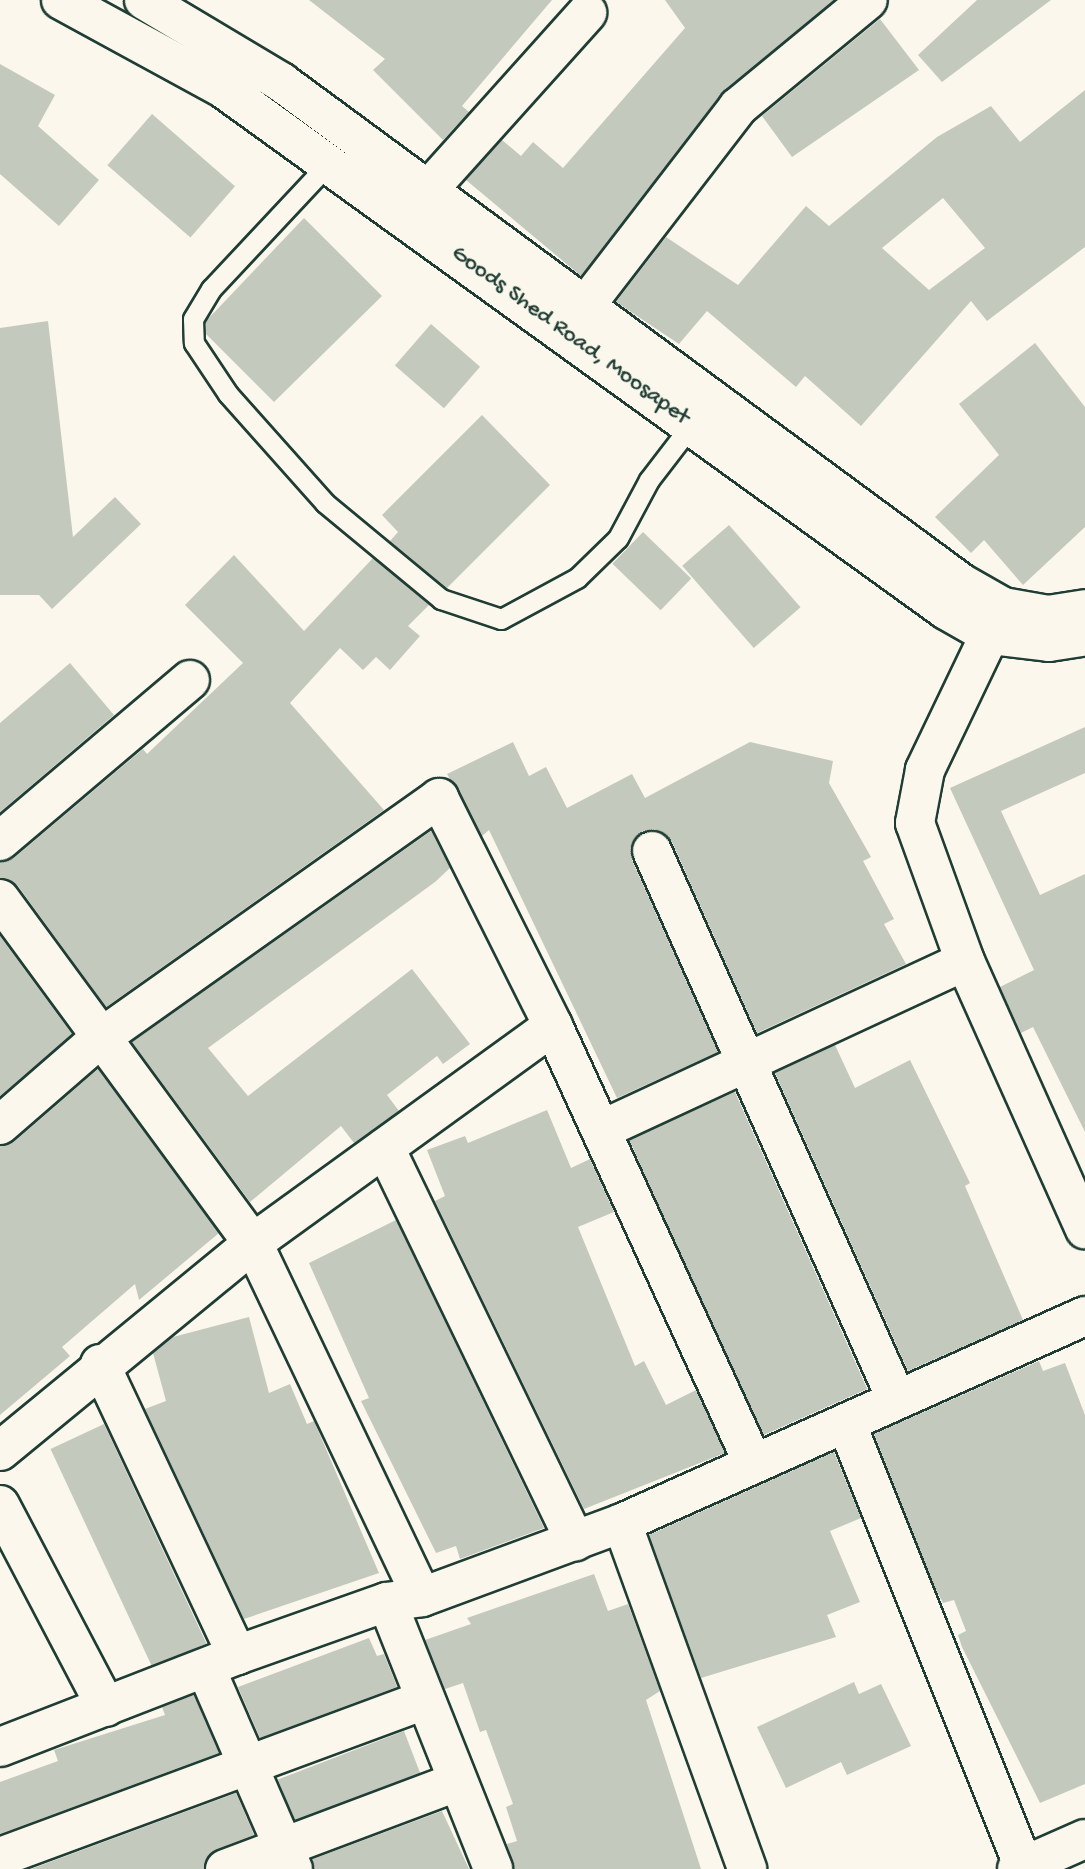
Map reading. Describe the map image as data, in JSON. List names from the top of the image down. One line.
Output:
{"streets":{"street":["Goods Shed Road, Moosapet"]}}
